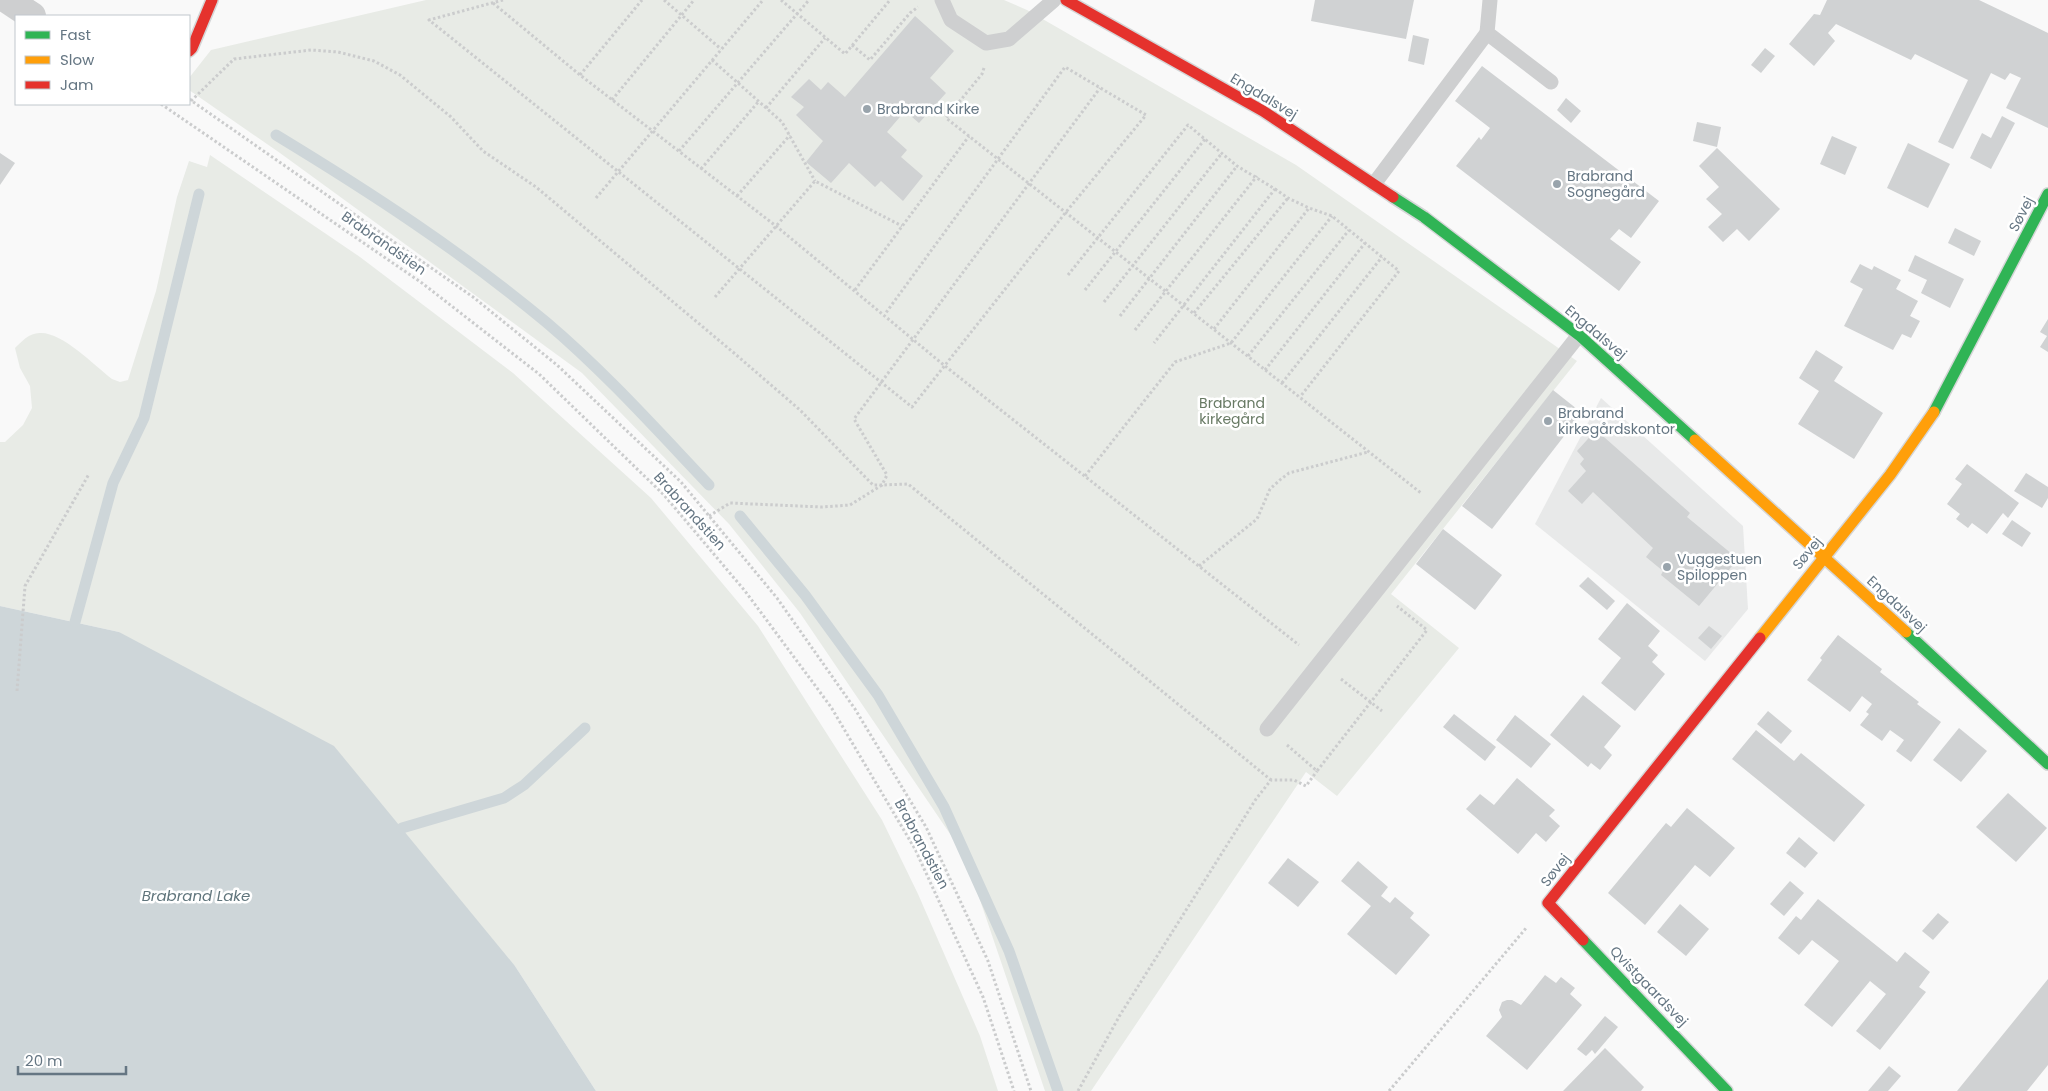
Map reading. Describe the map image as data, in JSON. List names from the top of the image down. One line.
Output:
{"streets":{"street":["Engdalsvej","Søvej","Qvistgaardsvej"],"path":["Brabrandstien"]},"crossings":[["Engdalsvej","Søvej"],["Søvej","Qvistgaardsvej"]],"water":["Brabrand Lake"],"parks":["Brabrand kirkegård"],"places":["Brabrand Kirke","Brabrand Sognegård","Brabrand kirkegårdskontor","Vuggestuen Spiloppen"],"legend":["Fast","Slow","Jam"],"scale_bar":"20 m"}
